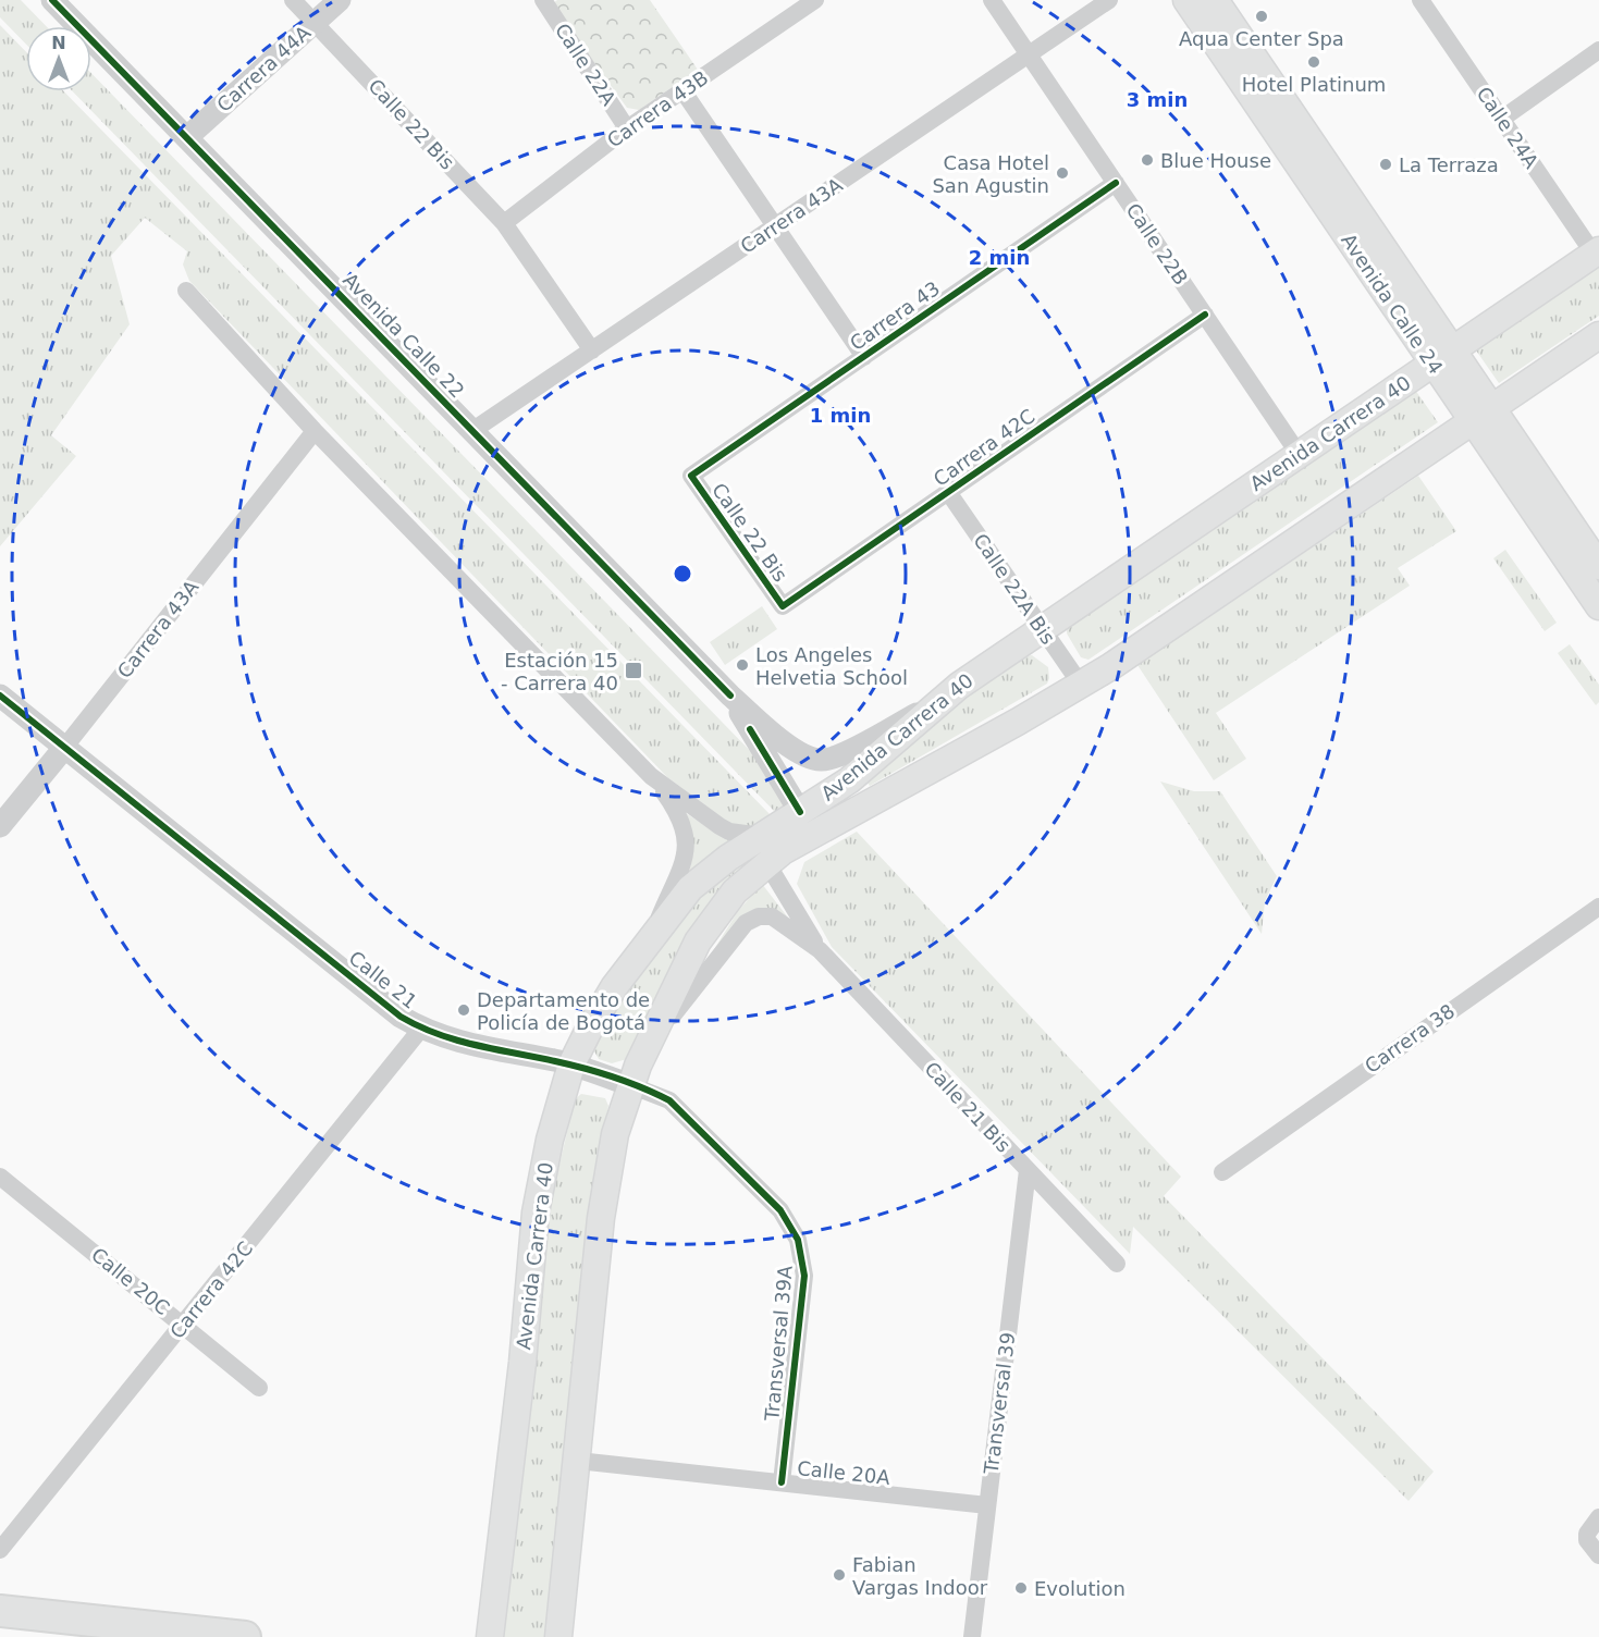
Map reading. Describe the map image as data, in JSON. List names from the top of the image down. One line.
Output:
{"streets":{"main road":["Avenida Calle 24","Avenida Carrera 40"],"street":["Calle 22A","Carrera 44A","Carrera 43B","Calle 22 Bis","Calle 24A","Carrera 43A","Calle 22B","Carrera 43","Avenida Calle 22","Carrera 42C","Calle 22A Bis","Calle 21","Carrera 38","Calle 21 Bis","Calle 20C","Transversal 39A","Transversal 39","Calle 20A"]},"crossings":[["Calle 22A","Carrera 43B"],["Carrera 44A","Calle 22 Bis"],["Carrera 44A","Avenida Calle 22"],["Carrera 43B","Calle 22 Bis"],["Calle 22 Bis","Carrera 43A"],["Calle 22 Bis","Carrera 43"],["Calle 22 Bis","Carrera 42C"],["Calle 24A","Avenida Carrera 40"],["Carrera 43A","Calle 22B"],["Carrera 43A","Avenida Calle 22"],["Carrera 43A","Calle 21"],["Calle 22B","Carrera 43"],["Calle 22B","Avenida Carrera 40"],["Calle 22B","Carrera 42C"],["Avenida Calle 24","Avenida Carrera 40"],["Avenida Calle 22","Avenida Carrera 40"],["Avenida Carrera 40","Calle 22A Bis"],["Avenida Carrera 40","Calle 21"],["Avenida Carrera 40","Calle 21 Bis"],["Avenida Carrera 40","Calle 20A"],["Carrera 42C","Calle 22A Bis"],["Carrera 42C","Calle 21"],["Carrera 42C","Calle 20C"],["Calle 21","Calle 21 Bis"],["Calle 21","Transversal 39A"],["Calle 21 Bis","Transversal 39"],["Transversal 39A","Calle 20A"],["Transversal 39","Calle 20A"]],"places":{"other":["Aqua Center Spa","Hotel Platinum","Blue House","La Terraza","Casa Hotel San Agustin","Los Angeles Helvetia School","Departamento de Policía de Bogotá","Fabian Vargas Indoor","Evolution"],"transit":["Estación 15 - Carrera 40"]},"north":"top","rings":["3 min","2 min","1 min"]}
